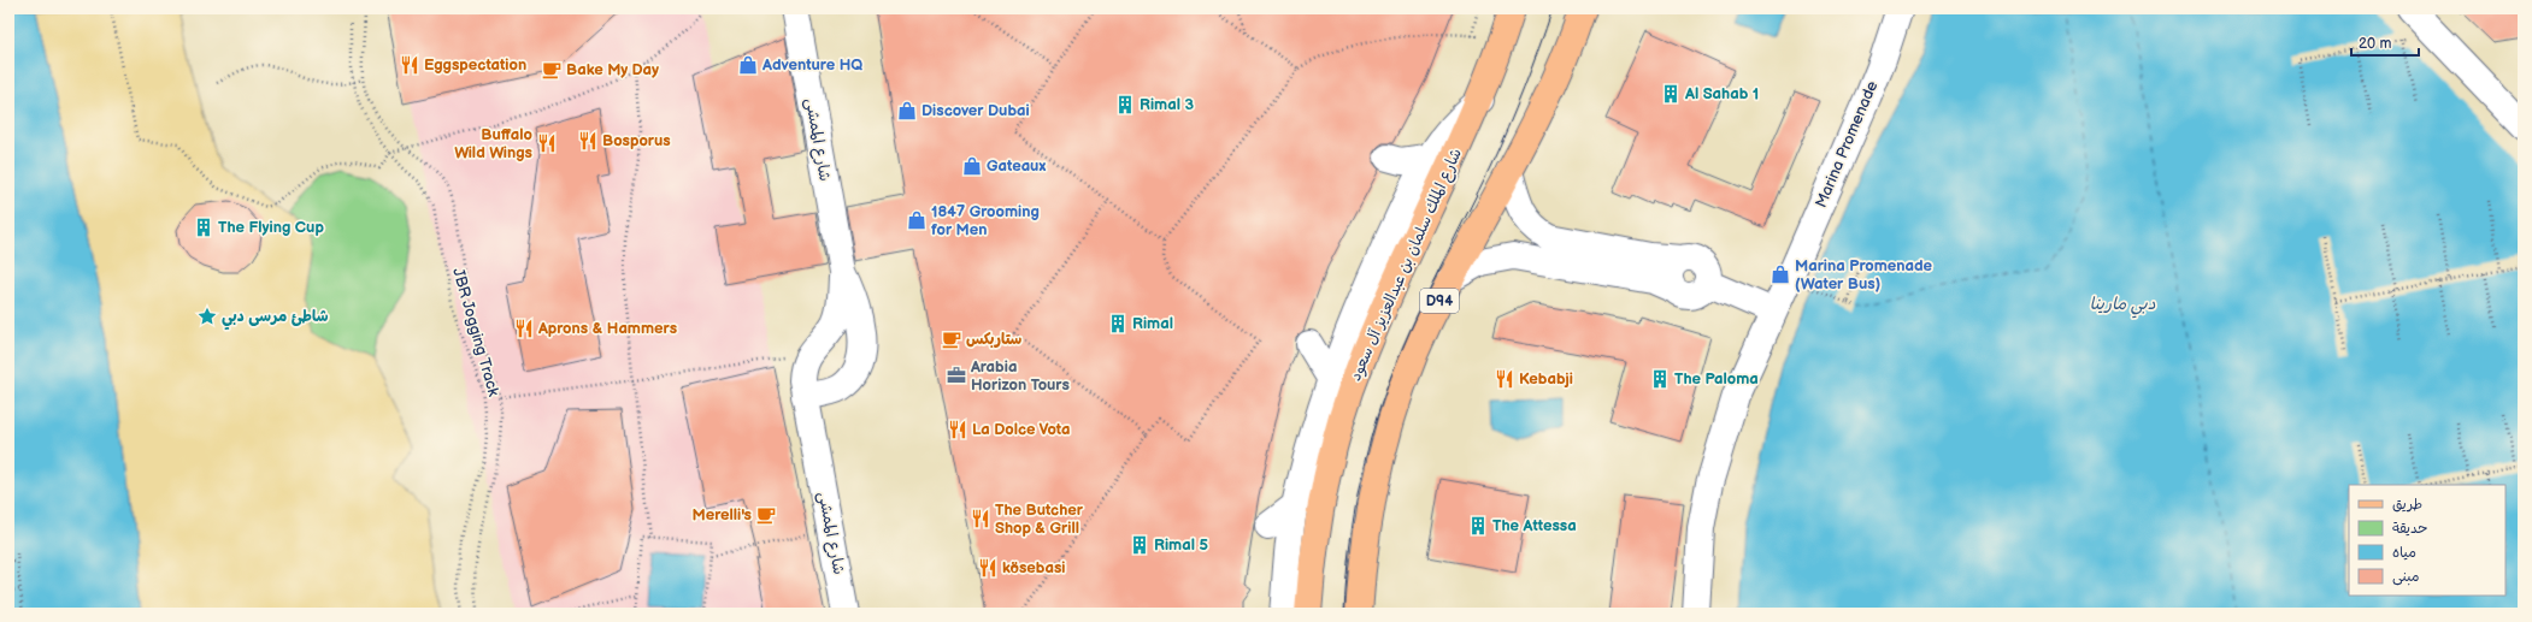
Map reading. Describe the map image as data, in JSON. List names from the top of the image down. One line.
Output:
{"streets":{"main road":["شارع الملك سلمان بن عبدالعزيز آل سعود","D94"],"street":["شارع الممشى","Marina Promenade"],"path":["JBR Jogging Track"]},"water":["دبي مارينا"],"places":{"restaurant":["Eggspectation","Bosporus","Buffalo Wild Wings","Aprons & Hammers","Kebabji","La Dolce Vota","The Butcher Shop & Grill","kösebasi"],"shop":["Adventure HQ","Discover Dubai","Gateaux","1847 Grooming for Men","Marina Promenade (Water Bus)"],"cafe":["Bake My Day","ستاربكس","Merelli's"],"building":["Al Sahab 1","Rimal 3","The Flying Cup","Rimal","The Paloma","The Attessa","Rimal 5"],"place":["شاطئ مرسى دبي"],"office":["Arabia Horizon Tours"]},"legend":["طريق","حديقة","مياه","مبنى"],"scale_bar":"20 m"}
